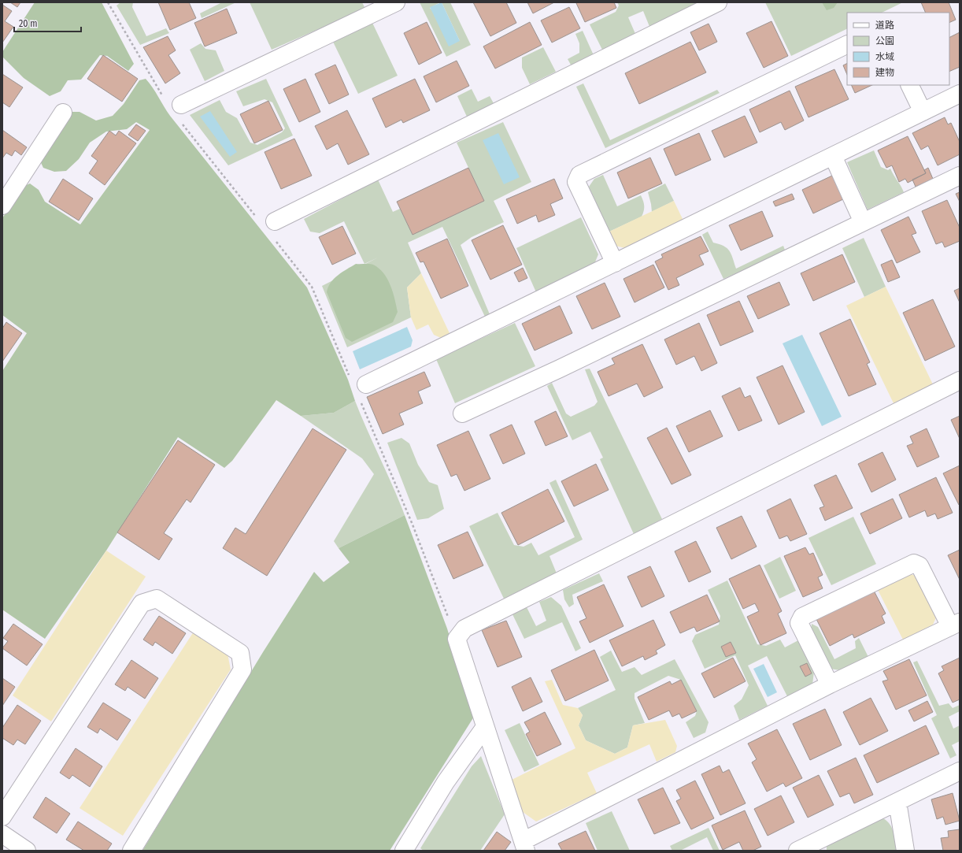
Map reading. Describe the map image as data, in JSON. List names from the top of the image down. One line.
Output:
{"legend":["道路","公園","水域","建物"],"scale_bar":"20 m"}
